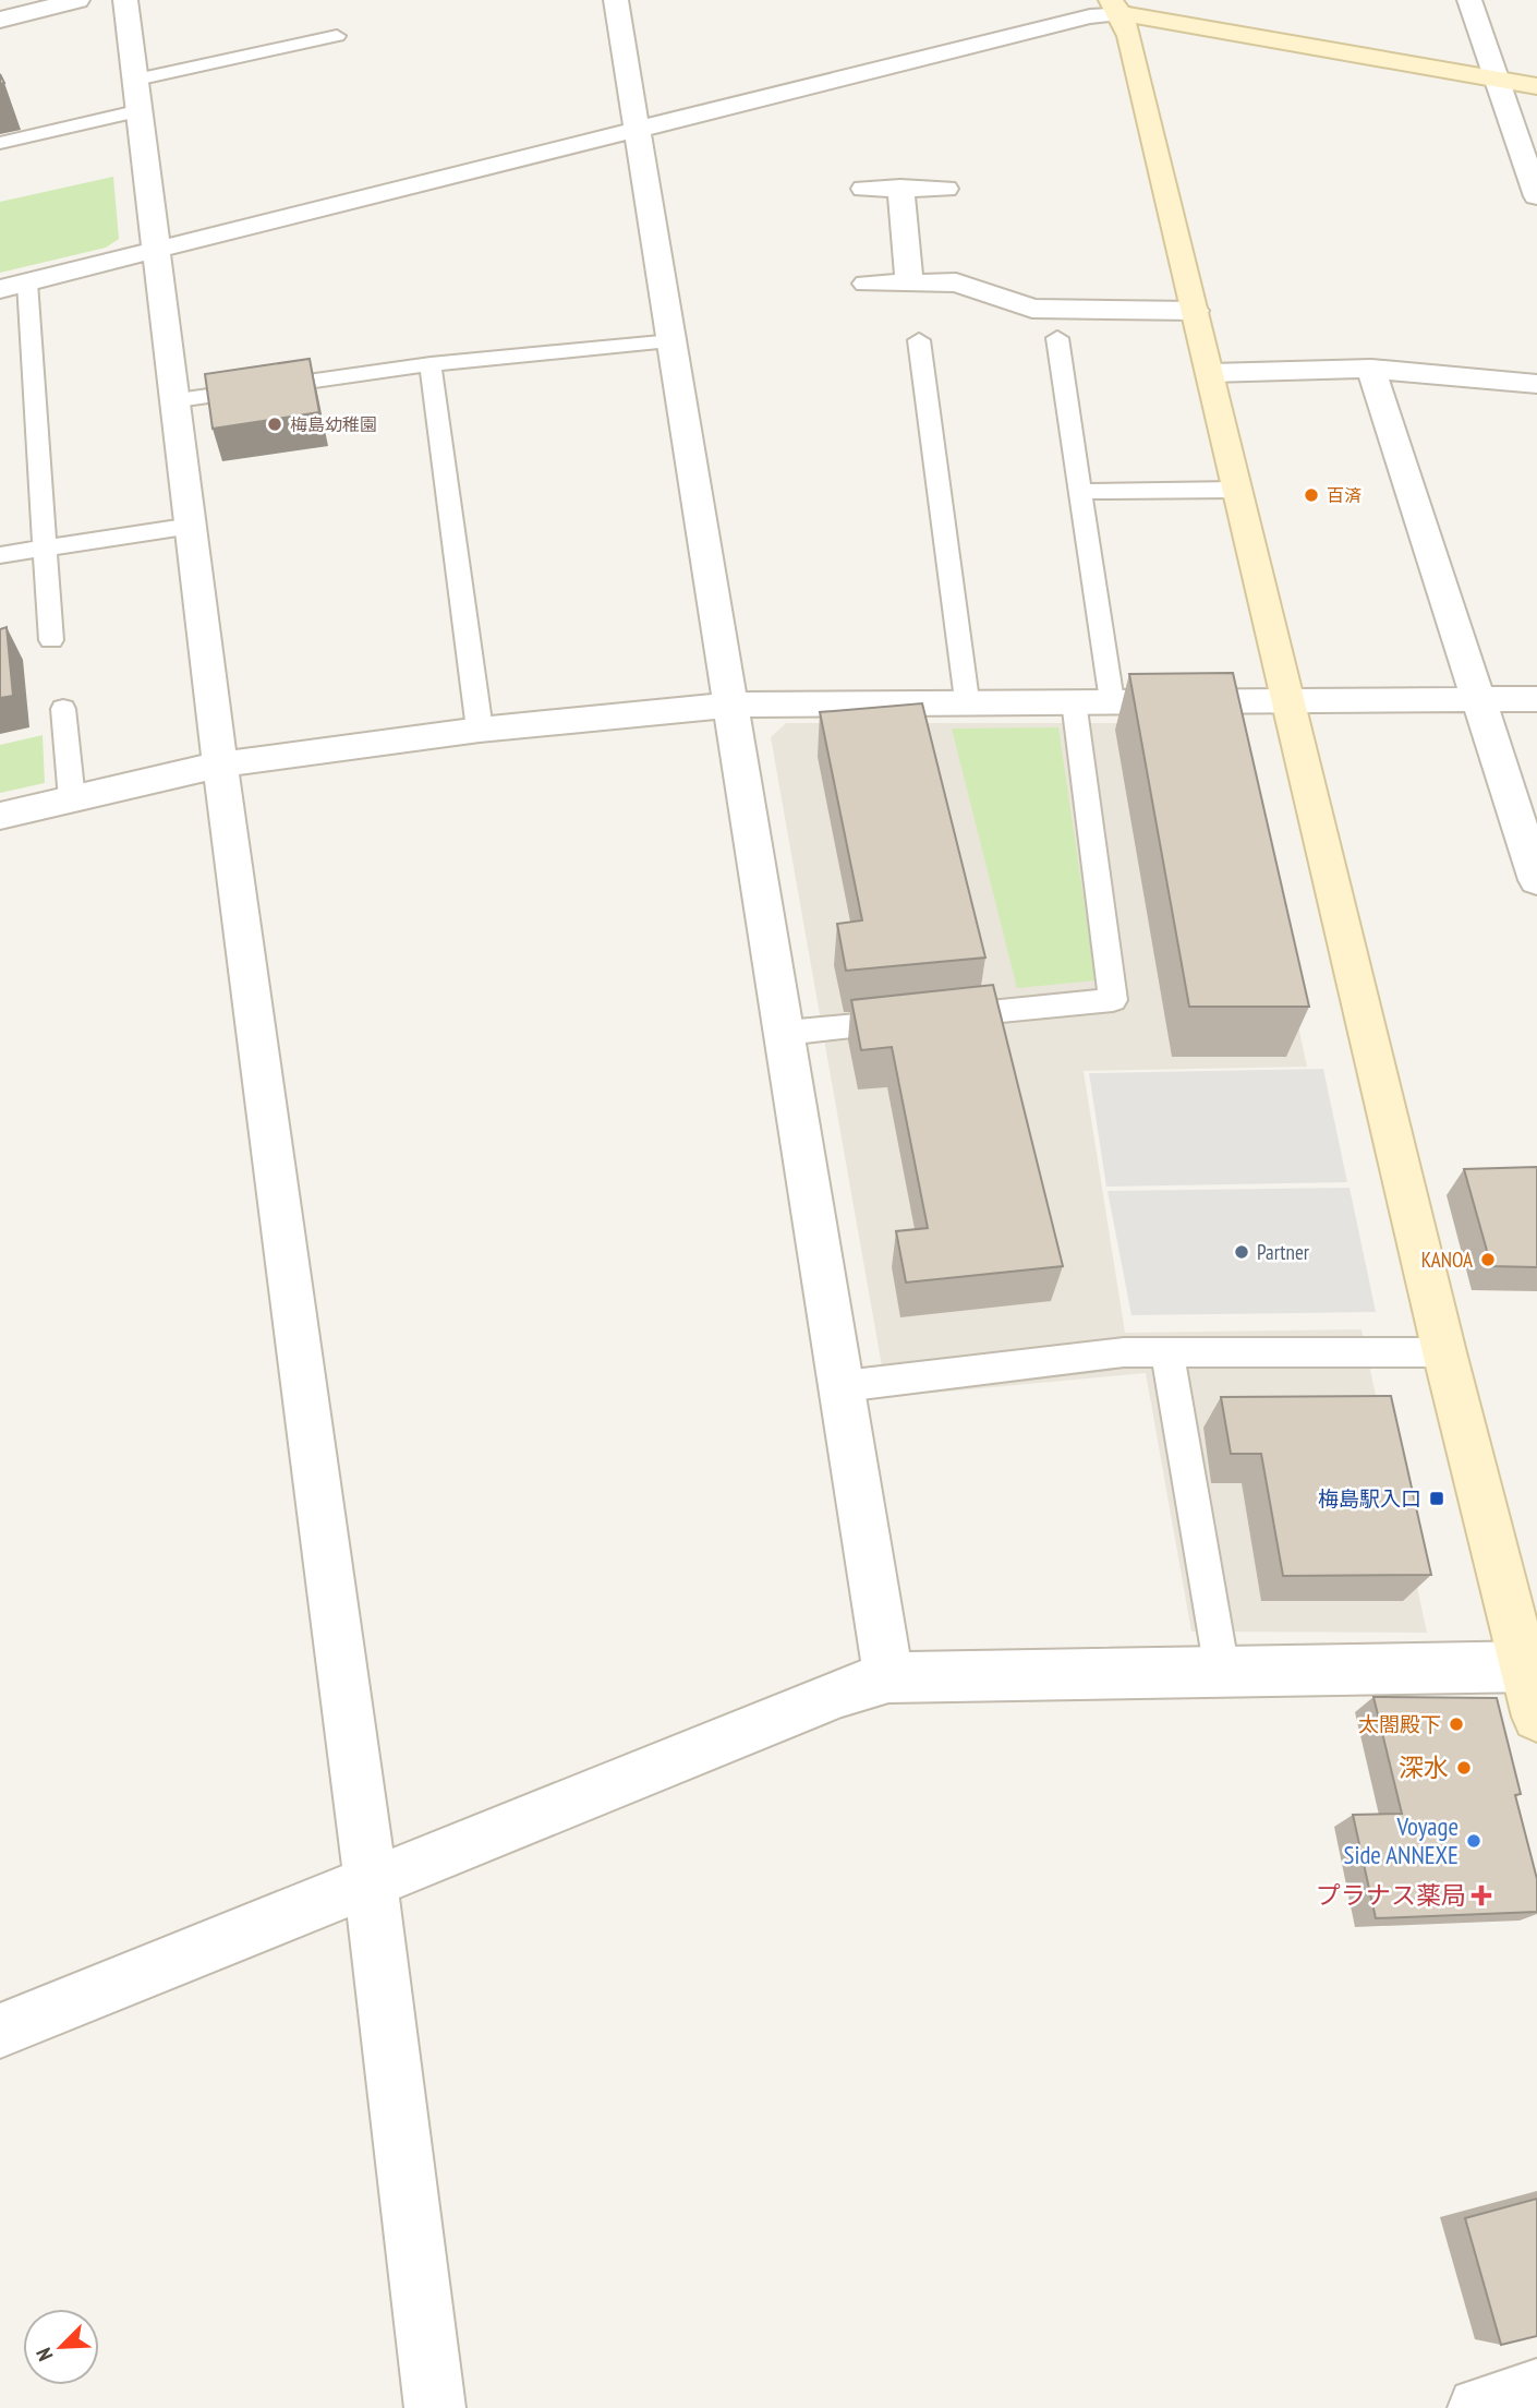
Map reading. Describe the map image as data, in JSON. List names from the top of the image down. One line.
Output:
{"places":{"other":["梅島幼稚園","百済","Partner","KANOA","太閤殿下","深水","Voyage Side ANNEXE"],"transit":["梅島駅入口"],"health":["プラナス薬局"]},"north":"bottom left"}
